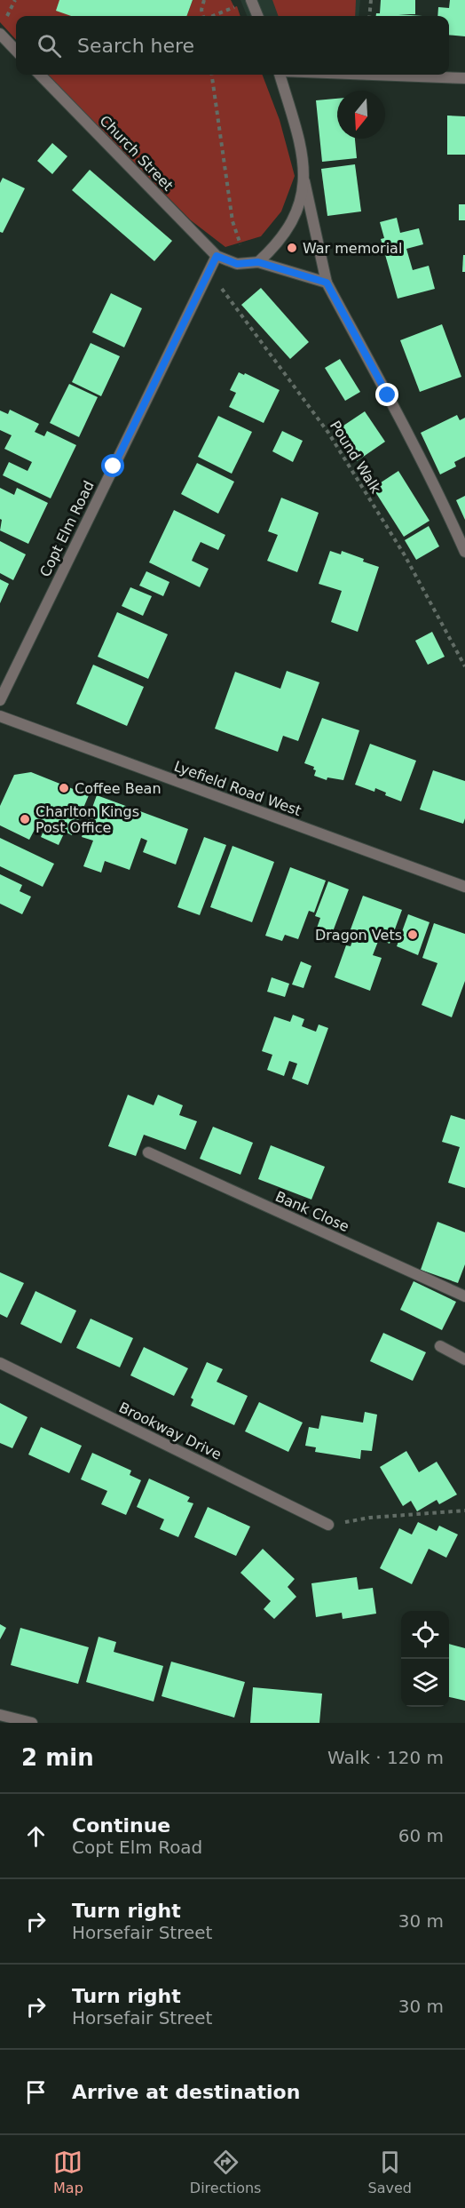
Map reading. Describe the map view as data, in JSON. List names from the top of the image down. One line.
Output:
{"streets":{"street":["Church Street","Copt Elm Road","Lyefield Road West","Bank Close","Brookway Drive"],"path":["Pound Walk"]},"crossings":[["Church Street","Copt Elm Road"],["Pound Walk","Copt Elm Road"]],"places":["War memorial","Coffee Bean","Charlton Kings Post Office","Dragon Vets"],"north":"bottom","page":{"search":"Search here","heading":["2 min","Walk · 120 m"],"list":[["Continue","Copt Elm Road","60 m"],["Turn right","Horsefair Street","30 m"],["Turn right","Horsefair Street","30 m"],"Arrive at destination"],"nav":["Map","Directions","Saved"]}}
